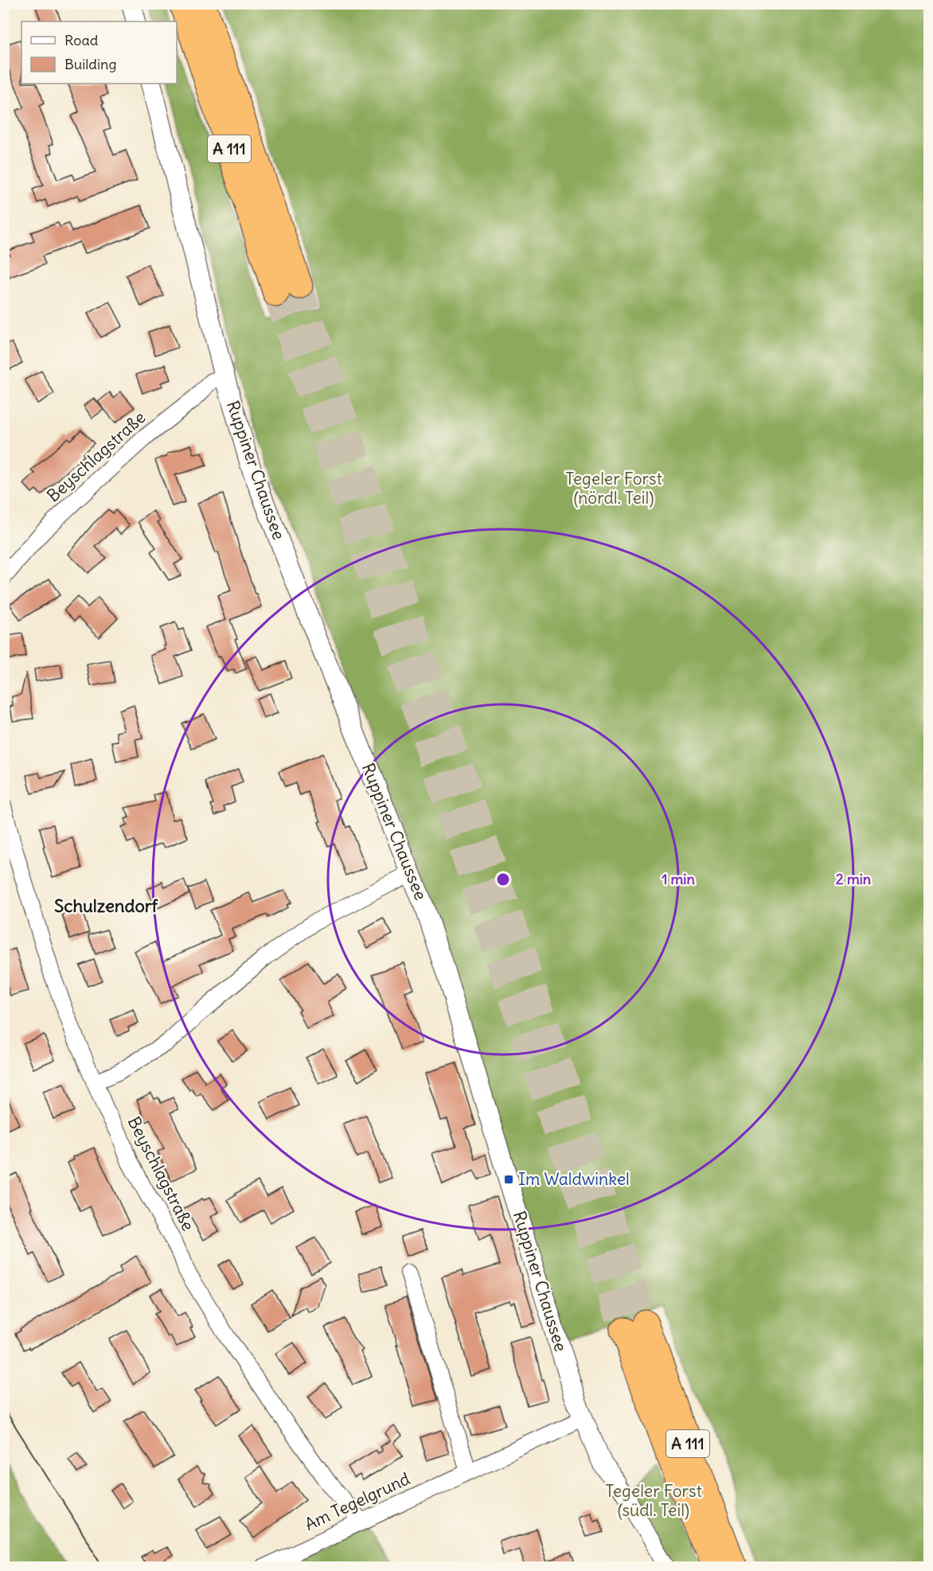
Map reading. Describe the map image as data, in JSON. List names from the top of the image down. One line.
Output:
{"streets":{"highway":["A 111"],"street":["Beyschlagstraße","Ruppiner Chaussee","Am Tegelgrund"]},"crossings":[["Beyschlagstraße","Ruppiner Chaussee"],["Beyschlagstraße","Am Tegelgrund"],["Ruppiner Chaussee","Am Tegelgrund"]],"districts":["Schulzendorf"],"parks":["Tegeler Forst (nördl. Teil)","Tegeler Forst (südl. Teil)"],"places":{"transit":["Im Waldwinkel"]},"legend":["Road","Building"],"rings":["1 min","2 min"]}
